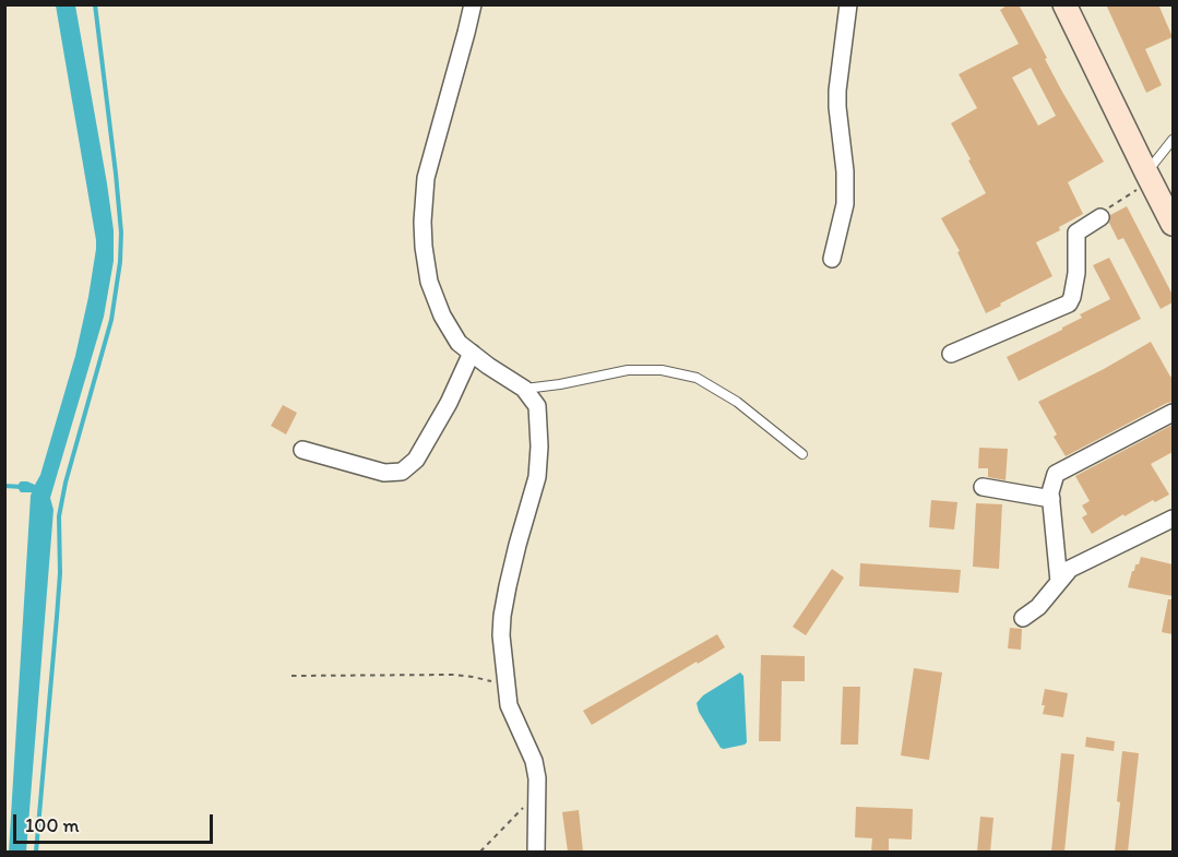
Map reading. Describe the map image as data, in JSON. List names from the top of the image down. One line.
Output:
{"scale_bar":"100 m"}
